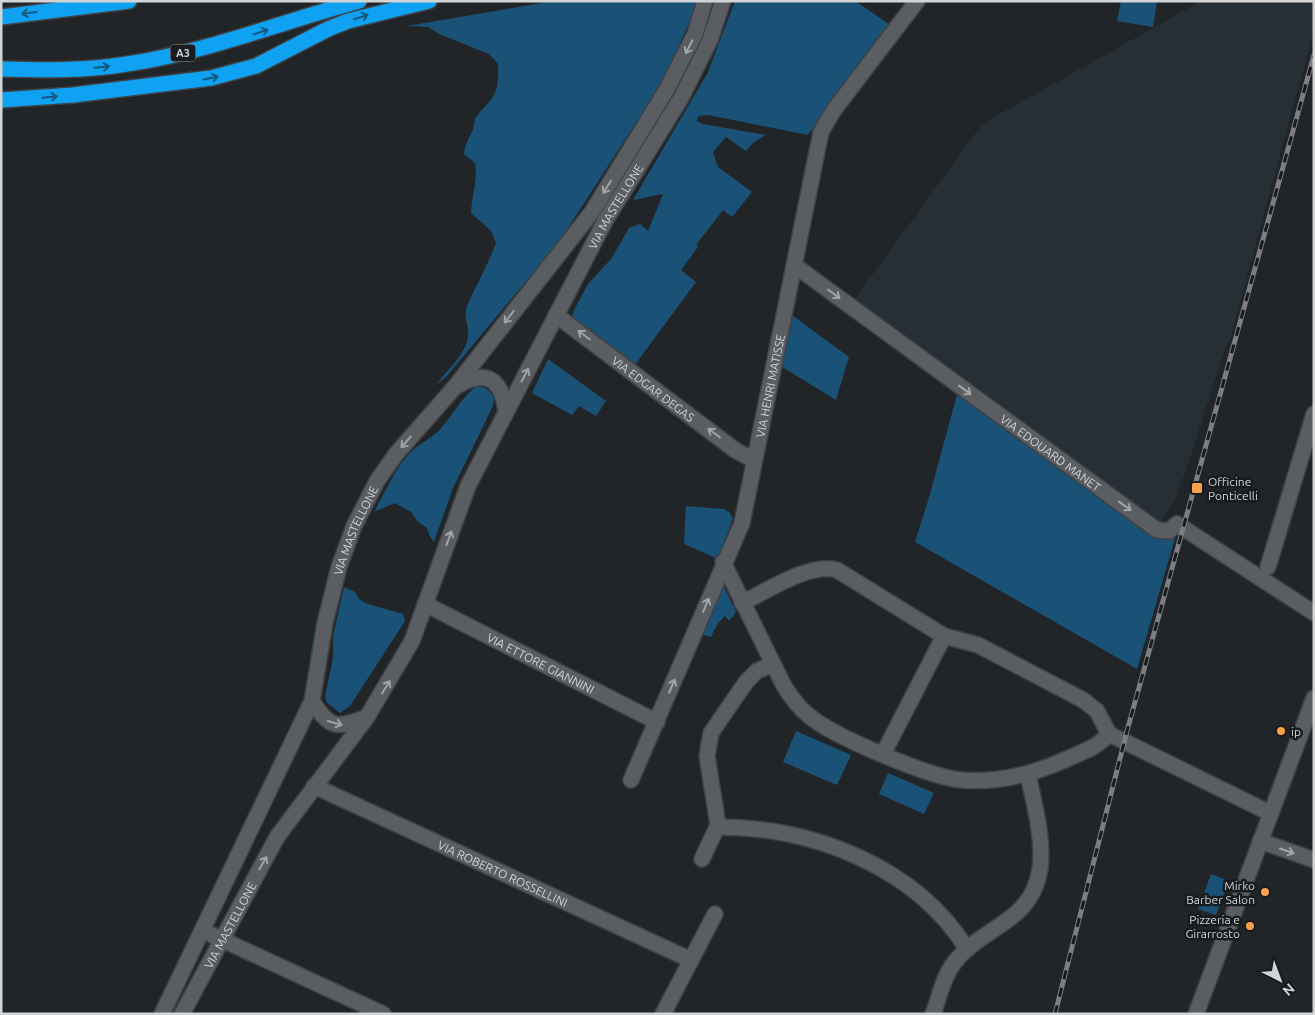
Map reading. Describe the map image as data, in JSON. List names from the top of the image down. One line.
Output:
{"streets":{"highway":["A3"],"street":["VIA MASTELLONE","VIA HENRI MATISSE","VIA EDGAR DEGAS","VIA EDOUARD MANET","VIA ETTORE GIANNINI","VIA ROBERTO ROSSELLINI"]},"crossings":[["VIA MASTELLONE","VIA EDGAR DEGAS"],["VIA MASTELLONE","VIA ETTORE GIANNINI"],["VIA MASTELLONE","VIA ROBERTO ROSSELLINI"],["VIA HENRI MATISSE","VIA EDGAR DEGAS"],["VIA HENRI MATISSE","VIA EDOUARD MANET"],["VIA HENRI MATISSE","VIA ETTORE GIANNINI"]],"one_way":["VIA EDGAR DEGAS","VIA EDOUARD MANET"],"places":{"transit":["Officine Ponticelli"],"other":["ip","Mirko Barber Salon","Pizzeria e Girarrosto"]},"north":"bottom right"}
